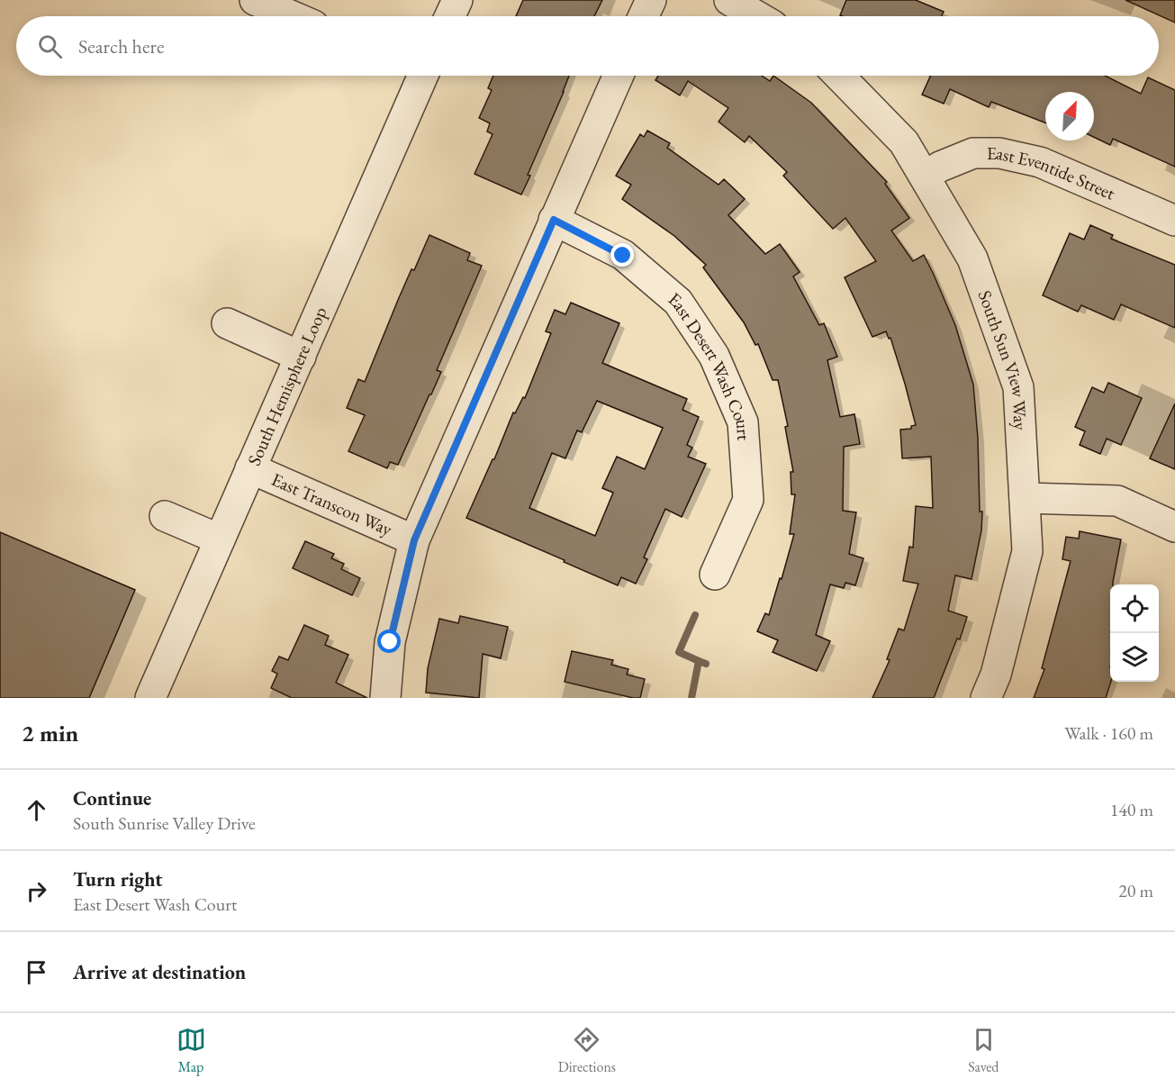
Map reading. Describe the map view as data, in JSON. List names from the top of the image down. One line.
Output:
{"streets":{"street":["East Eventide Street","South Sun View Way","East Desert Wash Court","South Hemisphere Loop","East Transcon Way"]},"crossings":[["East Eventide Street","South Sun View Way"],["South Hemisphere Loop","East Transcon Way"]],"north":"top right","page":{"search":"Search here","heading":["2 min","Walk · 160 m"],"list":[["Continue","South Sunrise Valley Drive","140 m"],["Turn right","East Desert Wash Court","20 m"],"Arrive at destination"],"nav":["Map","Directions","Saved"]}}
